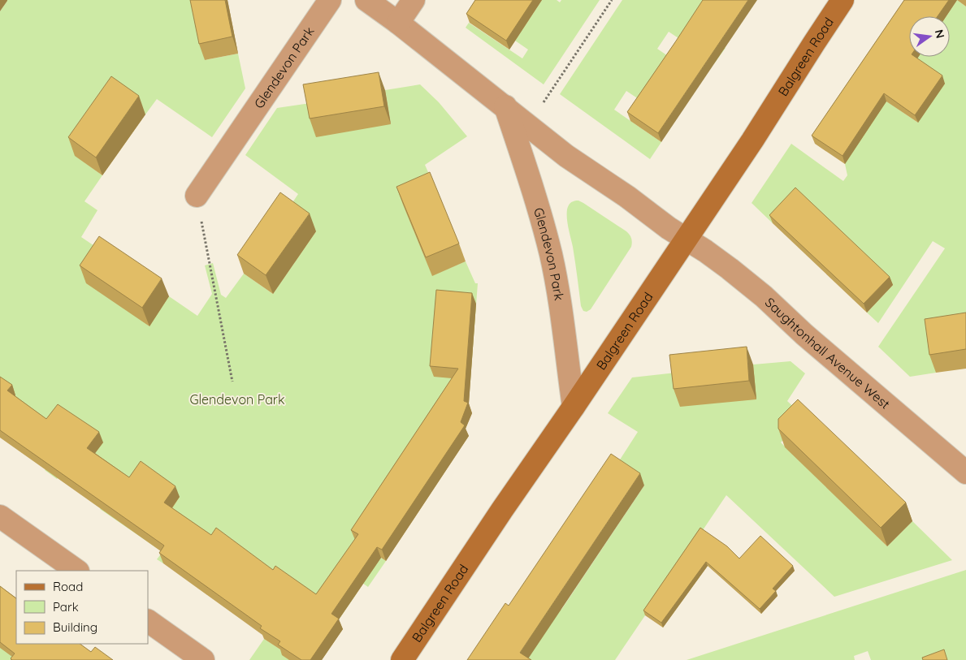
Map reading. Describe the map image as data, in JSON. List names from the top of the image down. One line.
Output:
{"streets":{"street":["Balgreen Road","Glendevon Park","Saughtonhall Avenue West"]},"crossings":[["Balgreen Road","Glendevon Park"],["Balgreen Road","Saughtonhall Avenue West"]],"parks":["Glendevon Park"],"legend":["Road","Park","Building"],"north":"right"}
